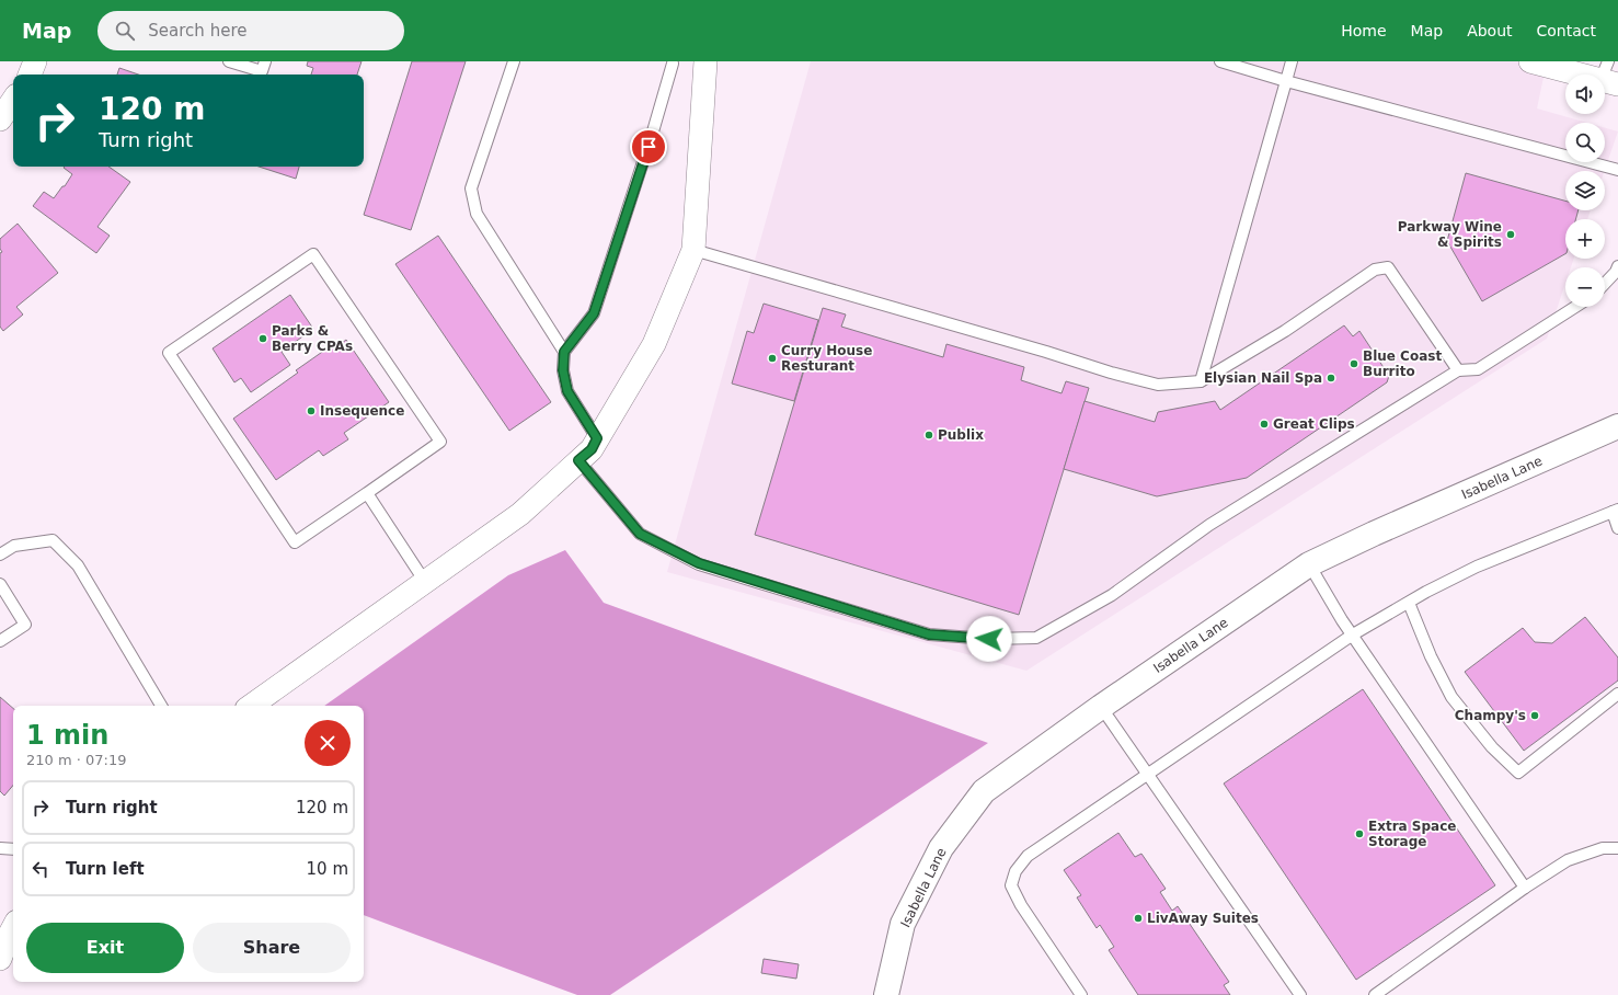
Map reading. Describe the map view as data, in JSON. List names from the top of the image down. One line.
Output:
{"streets":{"street":["Isabella Lane"]},"places":["Parkway Wine & Spirits","Parks & Berry CPAs","Curry House Resturant","Blue Coast Burrito","Elysian Nail Spa","Insequence","Great Clips","Publix","Champy's","Extra Space Storage","LivAway Suites"],"page":{"header":"Map","search":"Search here","nav":["Home","Map","About","Contact"],"map_buttons":["+","−"],"turn":["120 m","Turn right"],"heading":["1 min","210 m · 07:19"],"list":[{"name":"Turn right","value":"120 m"},{"name":"Turn left","value":"10 m"}],"buttons":["Exit","Share"]}}
